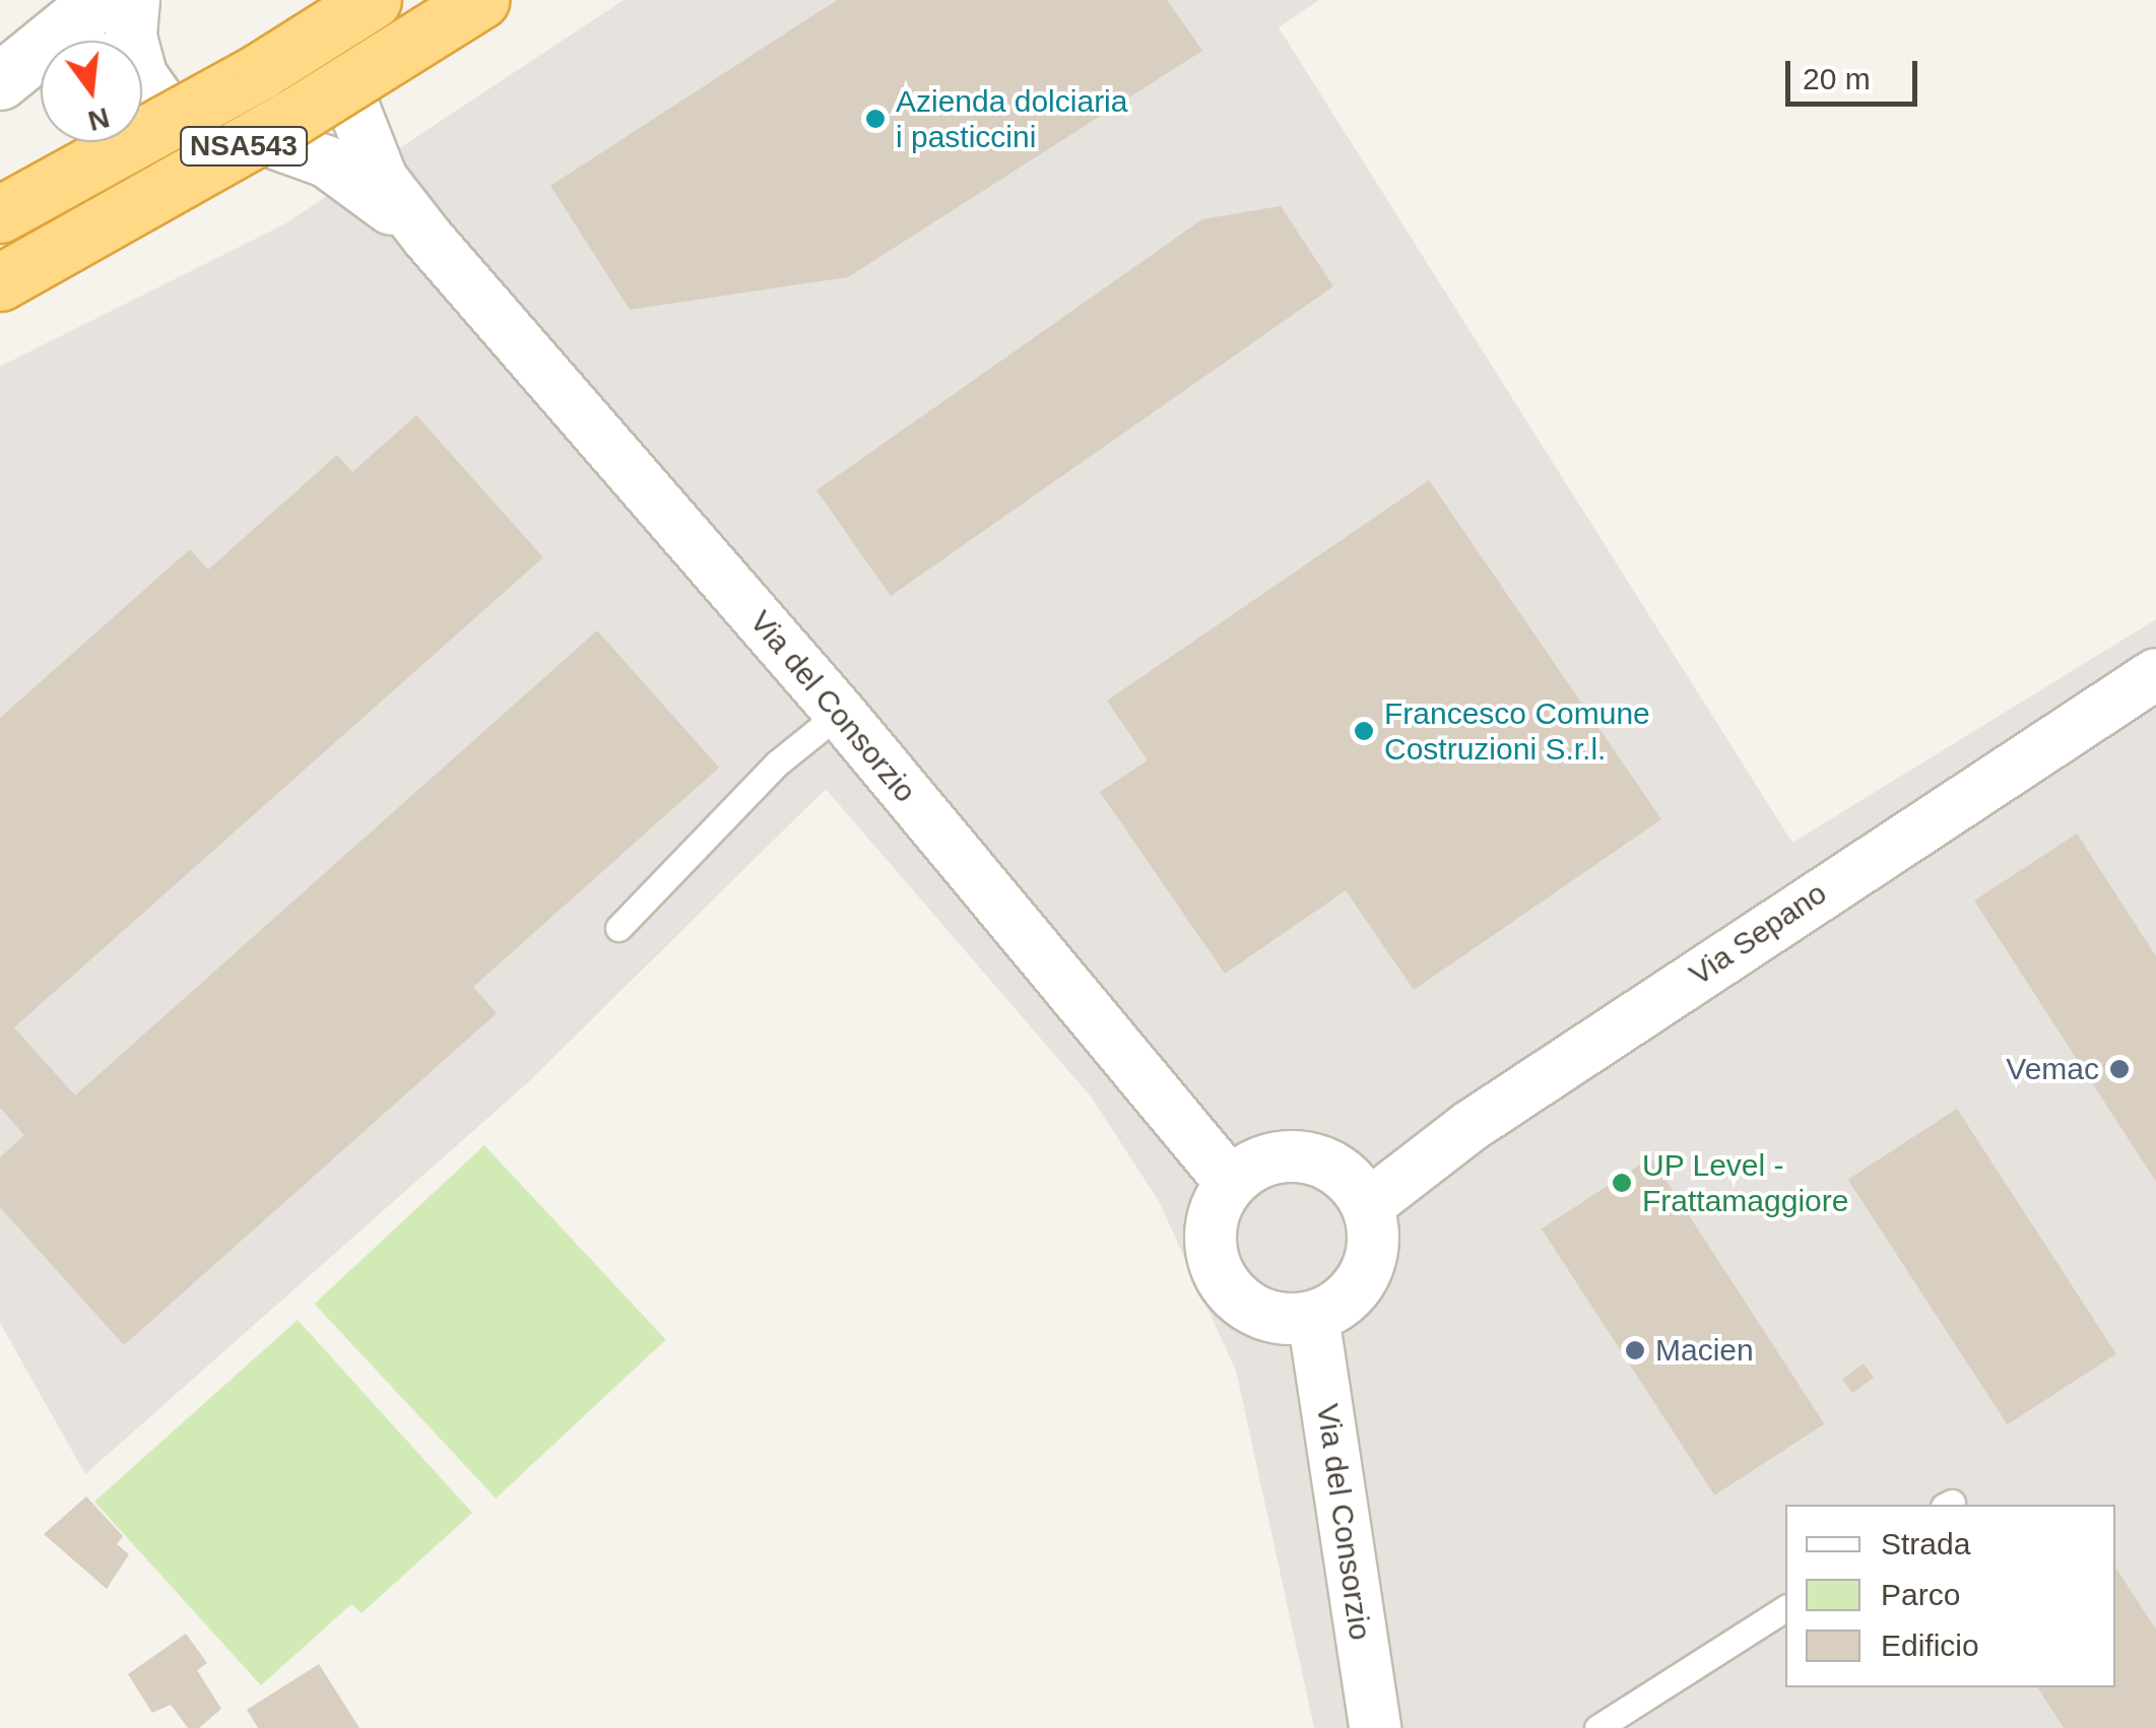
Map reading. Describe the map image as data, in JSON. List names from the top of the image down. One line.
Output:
{"streets":{"highway":["NSA543"],"street":["Via del Consorzio","Via Sepano"]},"crossings":[["Via del Consorzio","Via Sepano"]],"places":["Azienda dolciaria i pasticcini","Francesco Comune Costruzioni S.r.l.","Vemac","UP Level - Frattamaggiore","Macien"],"legend":["Strada","Parco","Edificio"],"scale_bar":"20 m","north":"bottom"}
